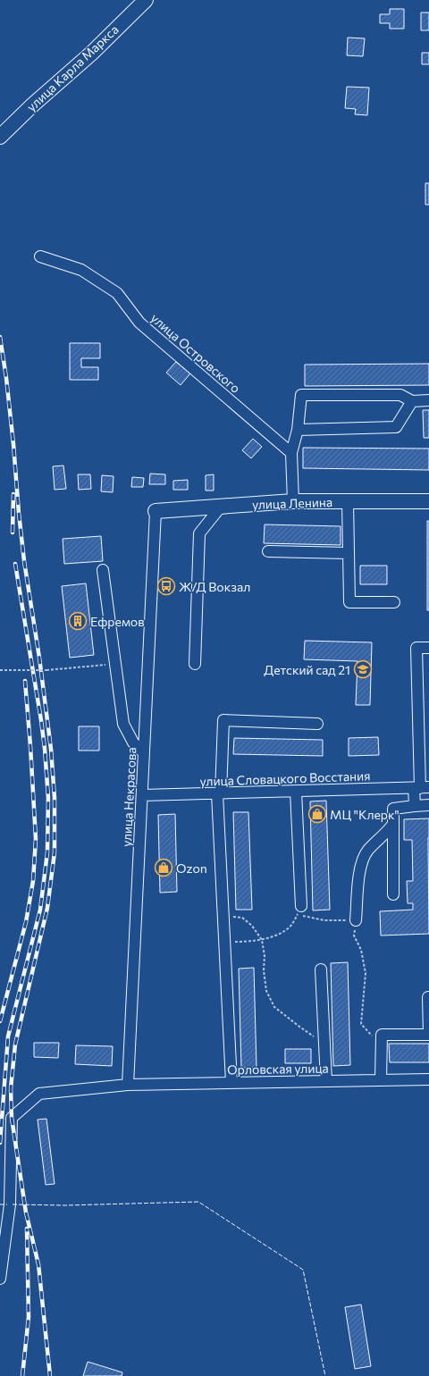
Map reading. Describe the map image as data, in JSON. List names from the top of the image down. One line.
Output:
{"streets":{"main road":["улица Карла Маркса","улица Ленина"],"street":["улица Островского","улица Словацкого Восстания","улица Некрасова","Орловская улица"]},"crossings":[["улица Ленина","улица Некрасова"],["улица Словацкого Восстания","улица Некрасова"],["улица Некрасова","Орловская улица"]],"places":{"bus stop":["Ж/Д Вокзал"],"building":["Ефремов"],"school or university":["Детский сад 21"],"shop":["МЦ \"Клерк\"","Ozon"]}}
